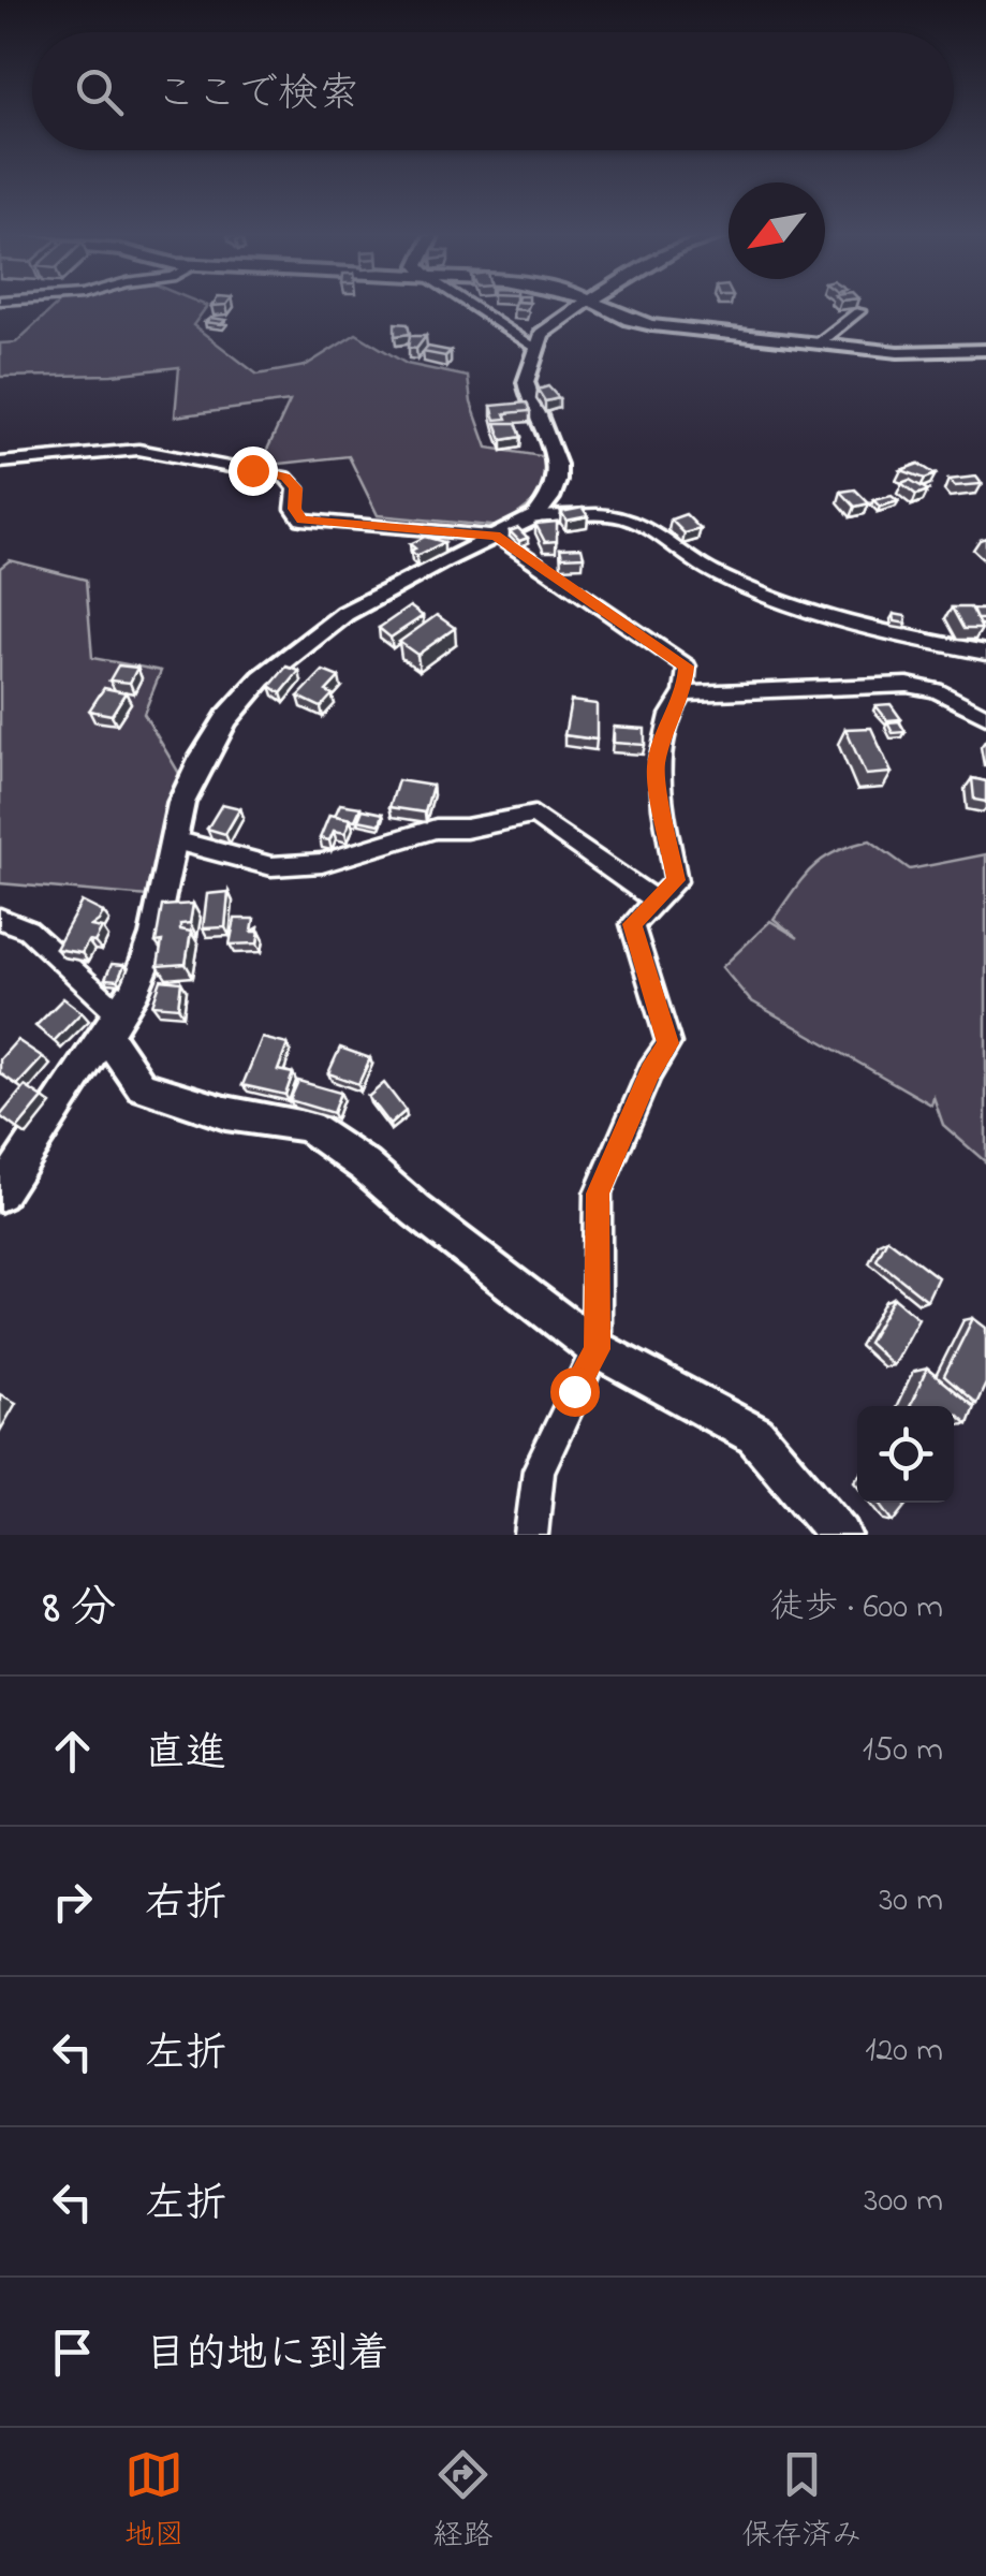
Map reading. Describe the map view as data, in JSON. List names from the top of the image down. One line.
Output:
{"north":"bottom left","page":{"search":"ここで検索","heading":["8 分","徒歩 · 600 m"],"list":[["直進","150 m"],["右折","30 m"],["左折","120 m"],["左折","300 m"],"目的地に到着"],"nav":["地図","経路","保存済み"]}}
